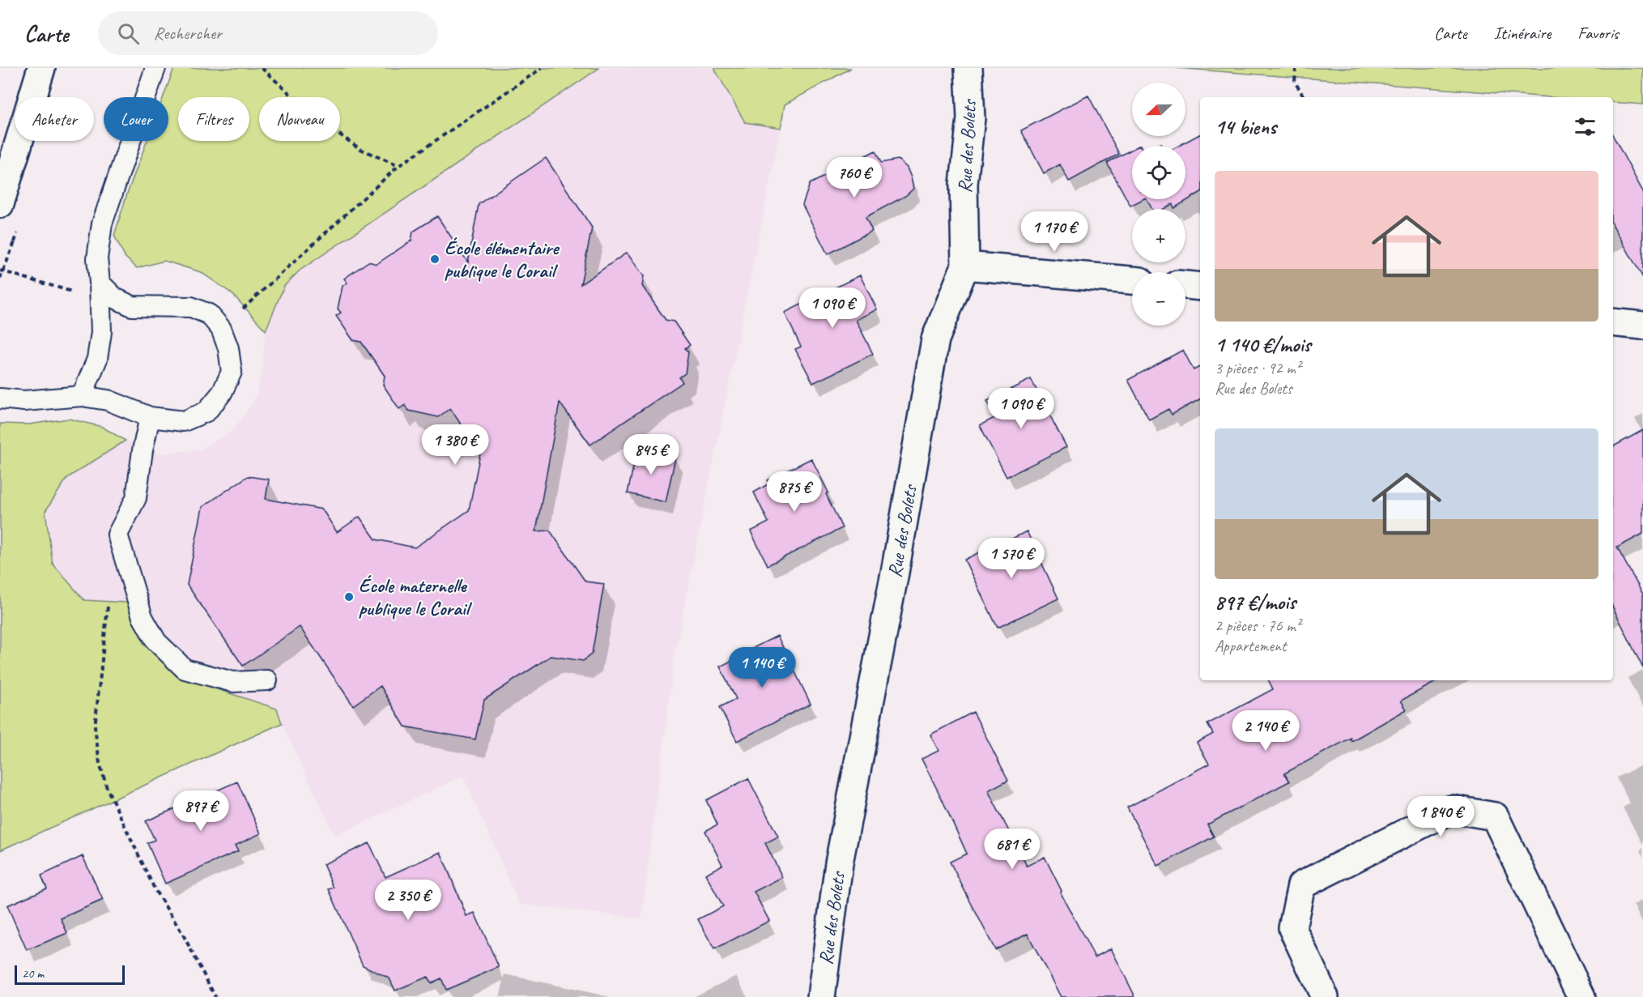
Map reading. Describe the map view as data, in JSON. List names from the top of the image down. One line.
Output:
{"streets":{"street":["Rue des Bolets"]},"places":["École élémentaire publique le Corail","École maternelle publique le Corail"],"scale_bar":"20 m","north":"left","page":{"header":"Carte","search":"Rechercher","nav":["Carte","Itinéraire","Favoris"],"map_buttons":["+","−"],"chip":["Acheter","Louer","Filtres","Nouveau"],"heading":"14 biens","list":[{"name":"1 140 €/mois","note":"3 pièces · 92 m² · Rue des Bolets"},{"name":"897 €/mois","note":"2 pièces · 76 m² · Appartement"}],"price":["760 €","1 170 €","1 090 €","1 090 €","1 380 €","845 €","875 €","1 570 €","1 140 €","2 140 €","897 €","1 840 €","681 €","2 350 €"],"scale":"20 m"}}
